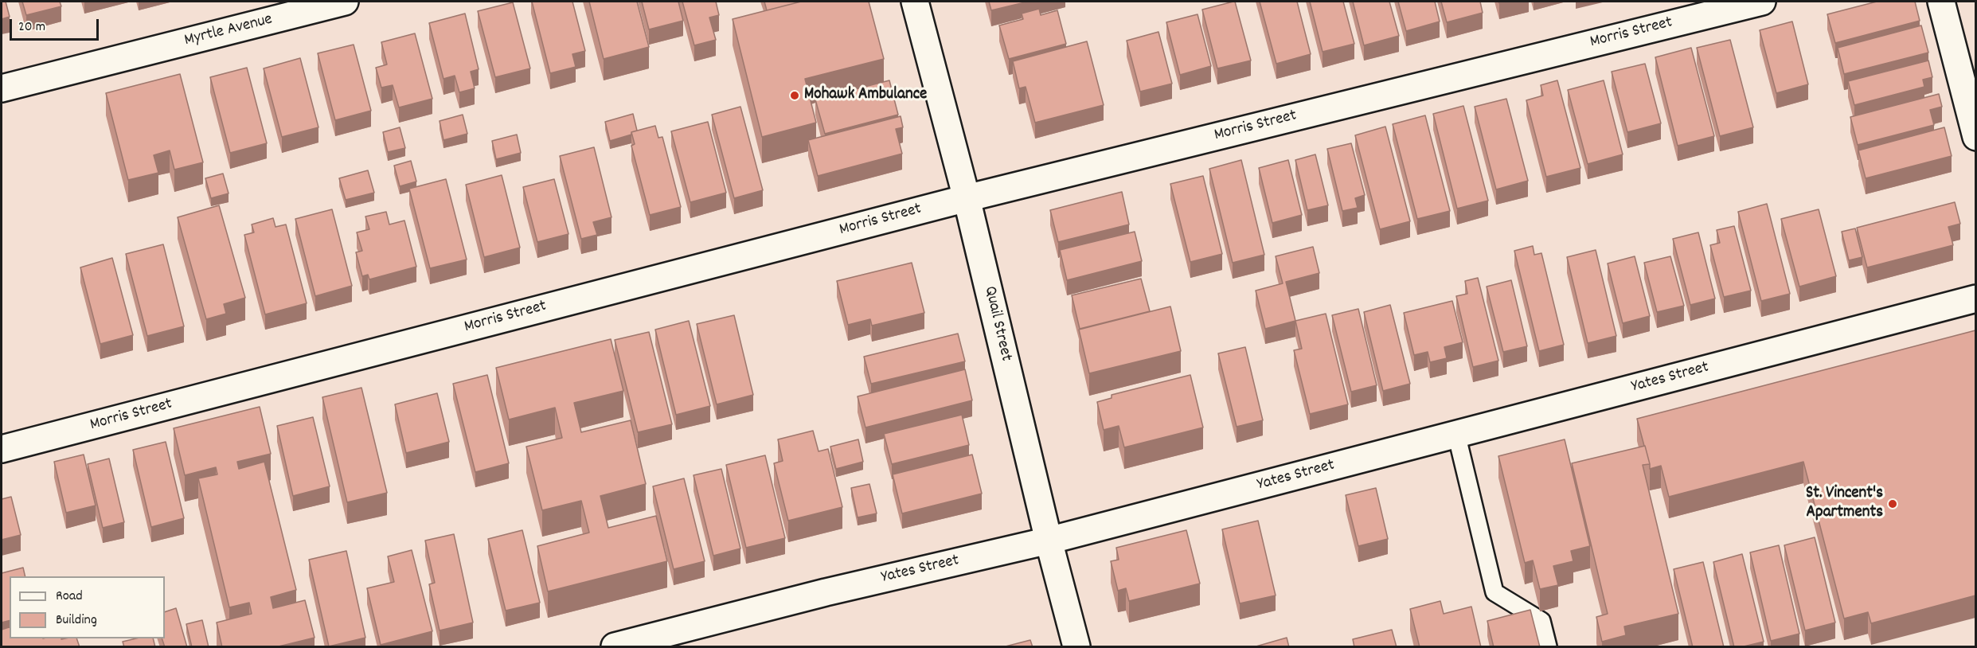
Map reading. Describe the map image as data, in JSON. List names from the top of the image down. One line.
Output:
{"streets":{"street":["Myrtle Avenue","Morris Street","Quail Street","Yates Street"]},"crossings":[["Morris Street","Quail Street"],["Quail Street","Yates Street"]],"places":["Mohawk Ambulance","St. Vincent's Apartments"],"legend":["Road","Building"],"scale_bar":"20 m"}
